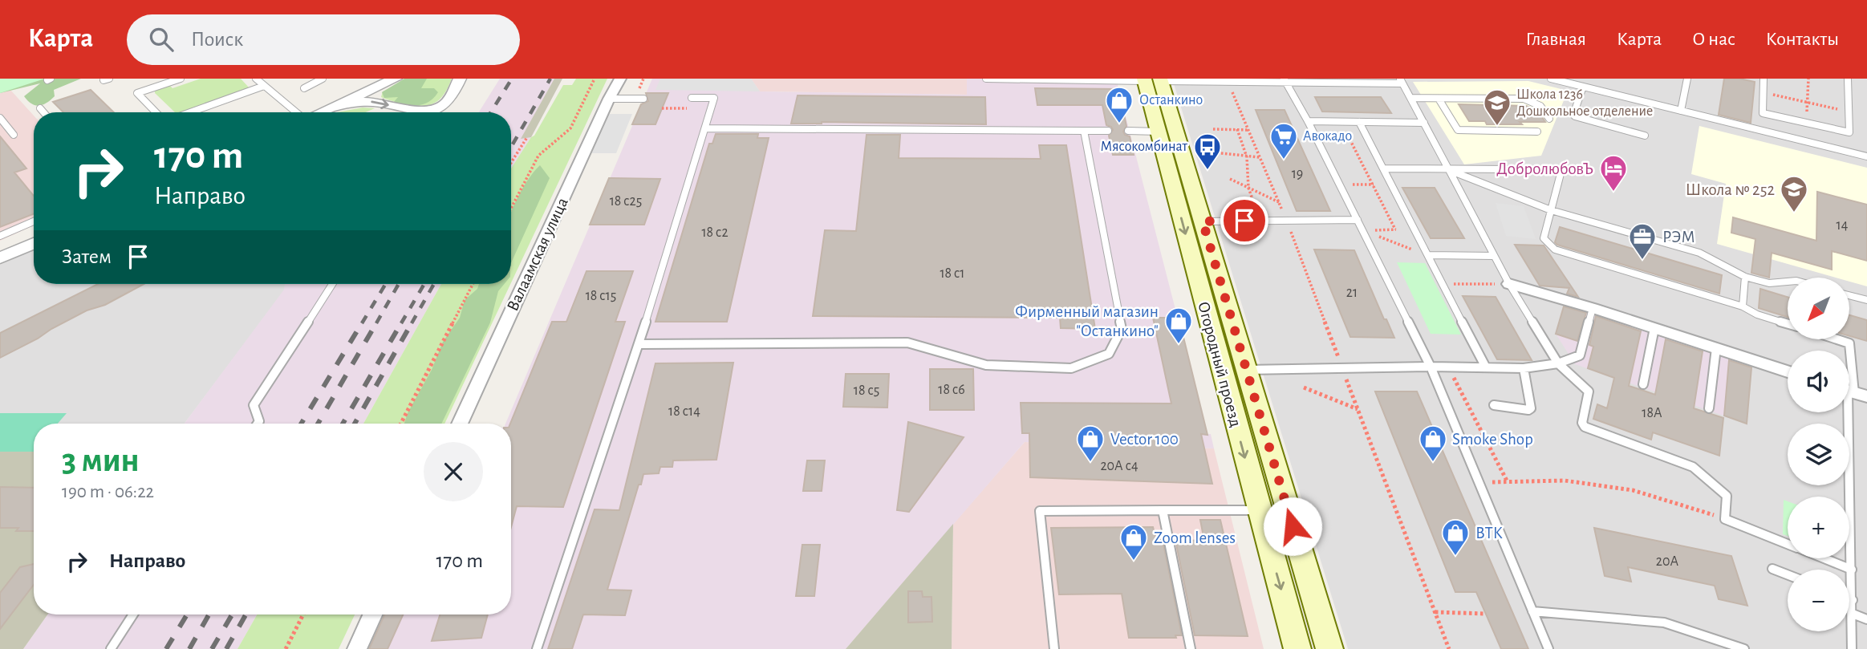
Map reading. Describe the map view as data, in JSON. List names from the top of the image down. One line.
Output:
{"streets":{"main road":["Огородный проезд"],"street":["Валаамская улица"]},"places":{"shop":["Останкино","Фирменный магазин \"Останкино\"","Vector 100","Smoke Shop","ВТК","Zoom lenses"],"school or university":["Школа 1236 Дошкольное отделение","Школа № 252"],"supermarket":["Авокадо"],"bus stop":["Мясокомбинат"],"hotel":["ДобролюбовЪ"],"office":["РЭМ"]},"house_numbers":["19","18 с25","14","18 с2","18 с1","21","18 с15","18 с6","18 с5","18 с14","18А","20А с4","20А"],"north":"bottom left","page":{"header":"Карта","search":"Поиск","nav":["Главная","Карта","О нас","Контакты"],"turn":["170 m","Направо"],"then":"Затем","map_buttons":["+","−"],"heading":["3 мин","190 m · 06:22"],"list":[{"name":"Направо","value":"170 m"}]}}
